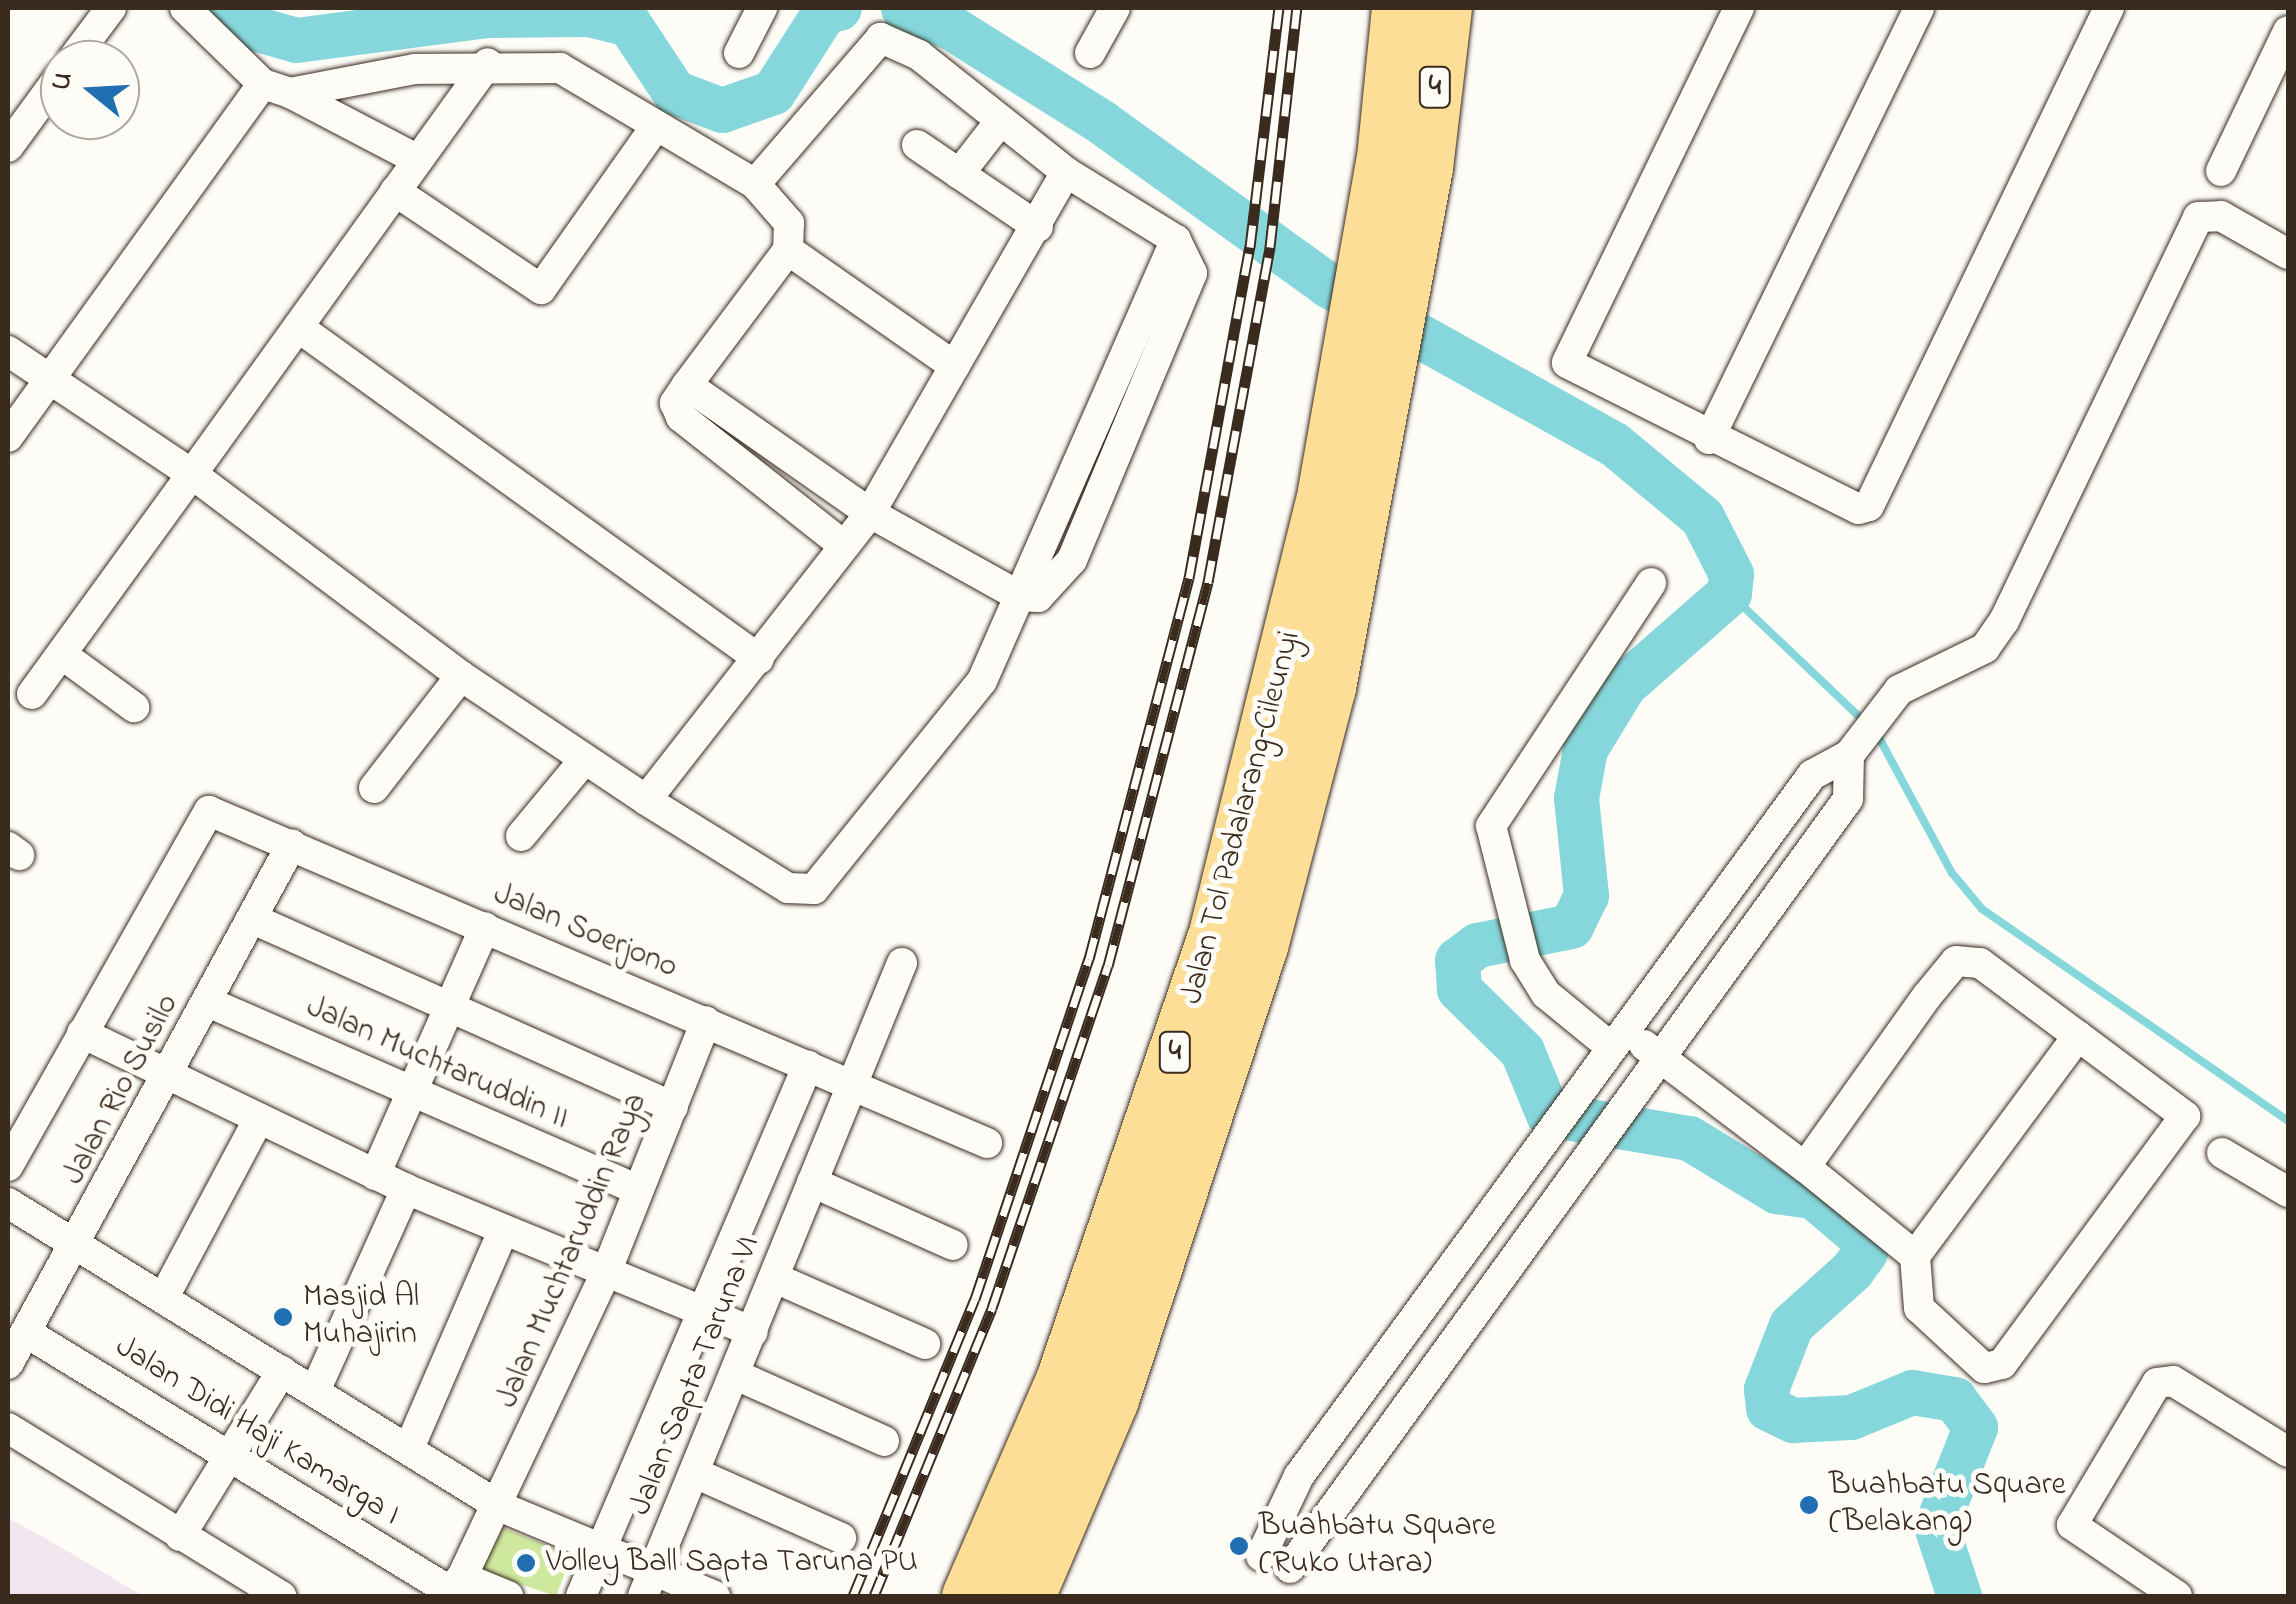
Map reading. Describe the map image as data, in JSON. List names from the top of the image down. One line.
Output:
{"streets":{"highway":["4","Jalan Tol Padalarang–Cileunyi"],"street":["Jalan Soerjono","Jalan Muchtaruddin II","Jalan Rio Susilo","Jalan Muchtaruddin Raya","Jalan Sapta Taruna VI","Jalan Didi Haji Kamarga I"]},"crossings":[["Jalan Soerjono","Jalan Rio Susilo"],["Jalan Soerjono","Jalan Muchtaruddin Raya"],["Jalan Soerjono","Jalan Sapta Taruna VI"],["Jalan Muchtaruddin II","Jalan Rio Susilo"],["Jalan Muchtaruddin II","Jalan Muchtaruddin Raya"],["Jalan Rio Susilo","Jalan Didi Haji Kamarga I"],["Jalan Muchtaruddin Raya","Jalan Didi Haji Kamarga I"]],"places":["Masjid Al Muhajirin","Buahbatu Square (Belakang)","Buahbatu Square (Ruko Utara)","Volley Ball Sapta Taruna PU"],"north":"left"}
